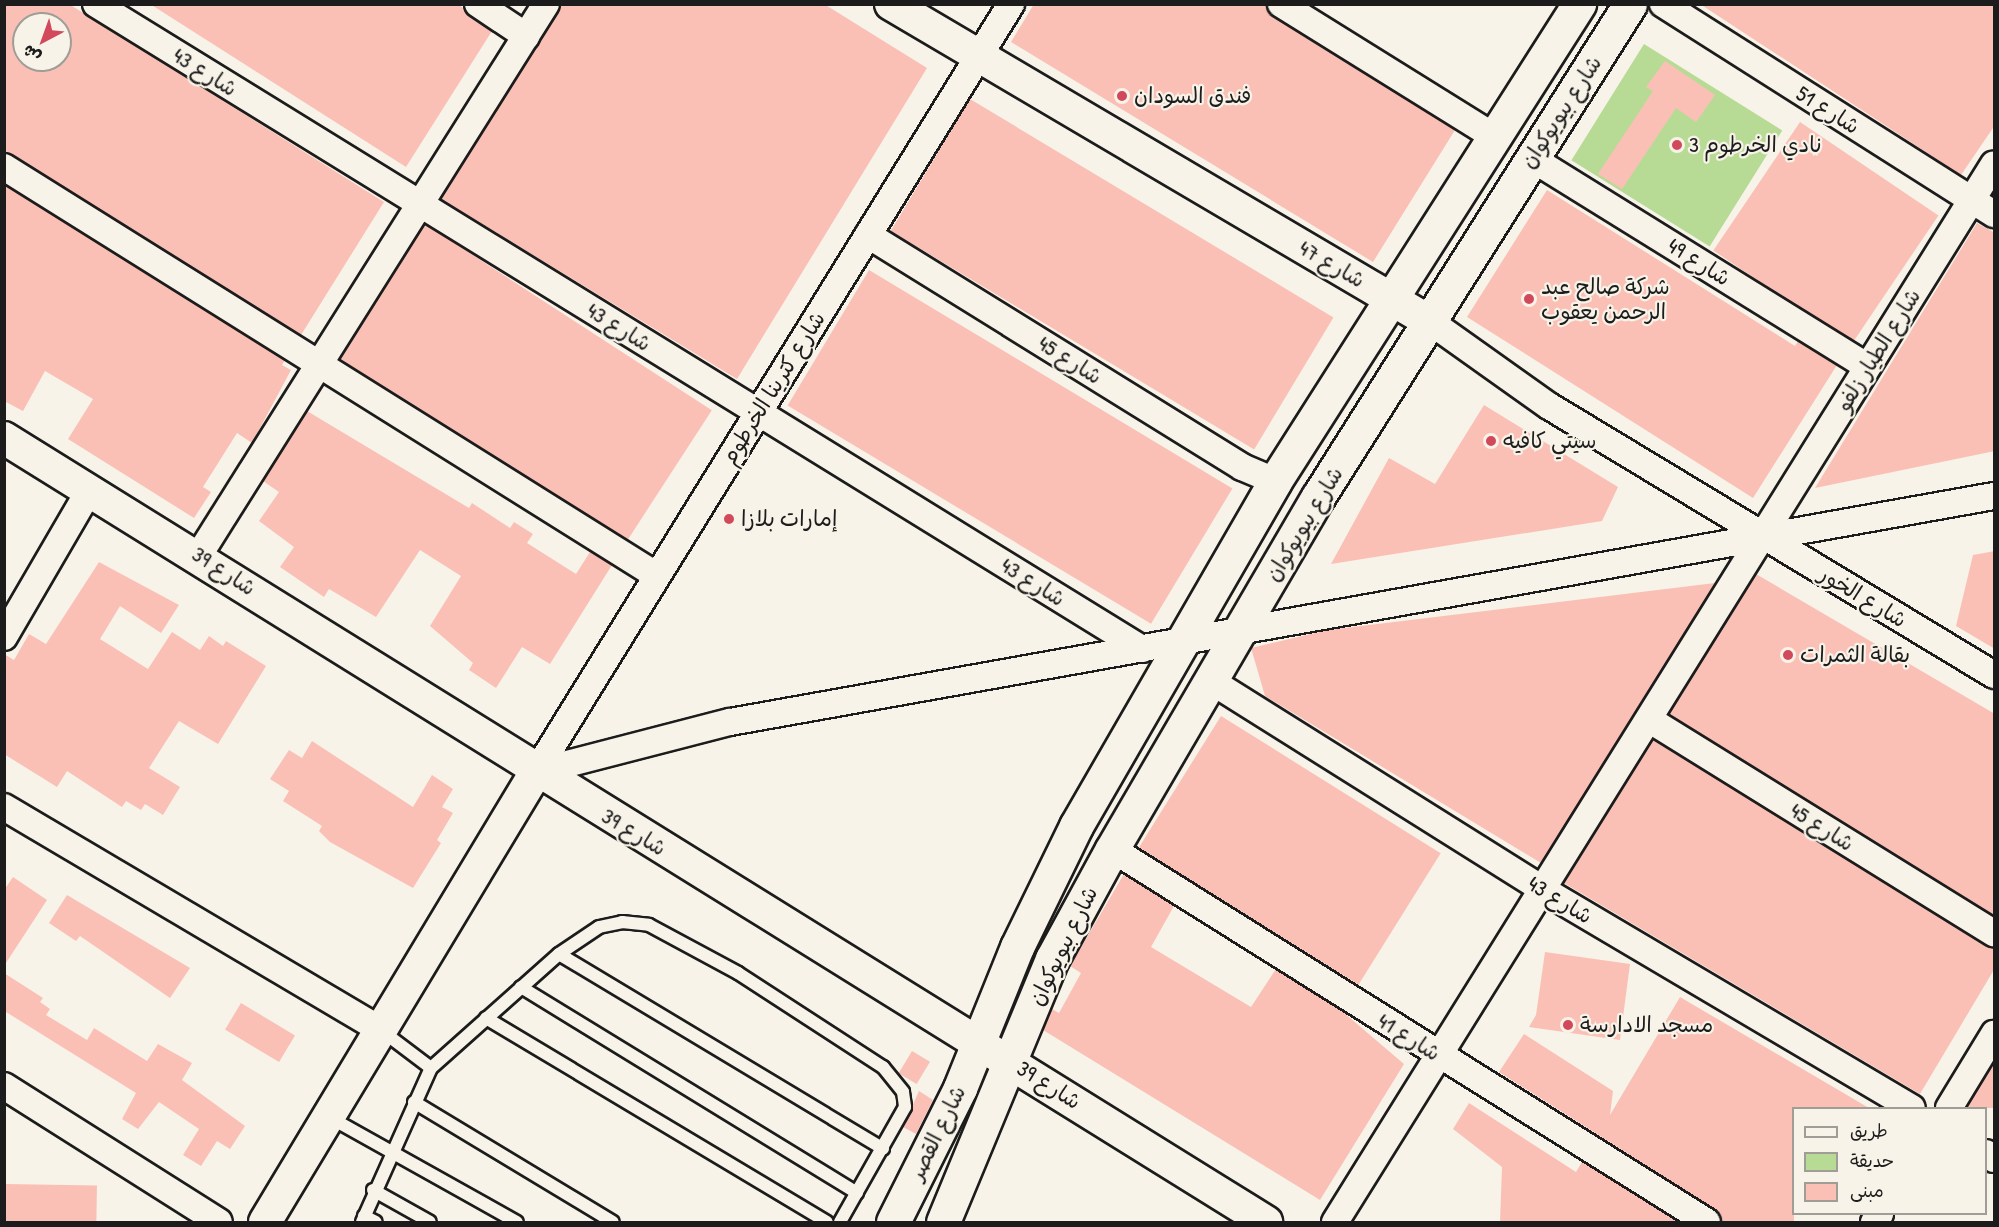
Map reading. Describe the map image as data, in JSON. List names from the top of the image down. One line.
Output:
{"streets":{"main road":["شارع بيويوكوان","شارع القصر"],"street":["شارع 43","شارع 51","شارع 49","شارع 47","شارع الطيار زلفو","شارع 45","شارع كترينا الخرطوم","شارع 39","شارع الخور","شارع 41"]},"crossings":[["شارع 43","شارع بيويوكوان"],["شارع 43","شارع الطيار زلفو"],["شارع 43","شارع كترينا الخرطوم"],["شارع 51","شارع الطيار زلفو"],["شارع بيويوكوان","شارع 49"],["شارع بيويوكوان","شارع 47"],["شارع بيويوكوان","شارع 45"],["شارع بيويوكوان","شارع 39"],["شارع بيويوكوان","شارع 41"],["شارع بيويوكوان","شارع القصر"],["شارع 49","شارع الطيار زلفو"],["شارع 47","شارع الطيار زلفو"],["شارع 47","شارع كترينا الخرطوم"],["شارع 47","شارع الخور"],["شارع الطيار زلفو","شارع 45"],["شارع الطيار زلفو","شارع الخور"],["شارع الطيار زلفو","شارع 41"],["شارع 45","شارع كترينا الخرطوم"],["شارع كترينا الخرطوم","شارع 39"],["شارع 39","شارع القصر"]],"places":["فندق السودان","نادي الخرطوم 3","شركة صالح عبد الرحمن يعقوب","سيتي كافيه","إمارات بلازا","بقالة الثمرات","مسجد الادارسة"],"legend":["طريق","حديقة","مبنى"],"north":"bottom left"}
